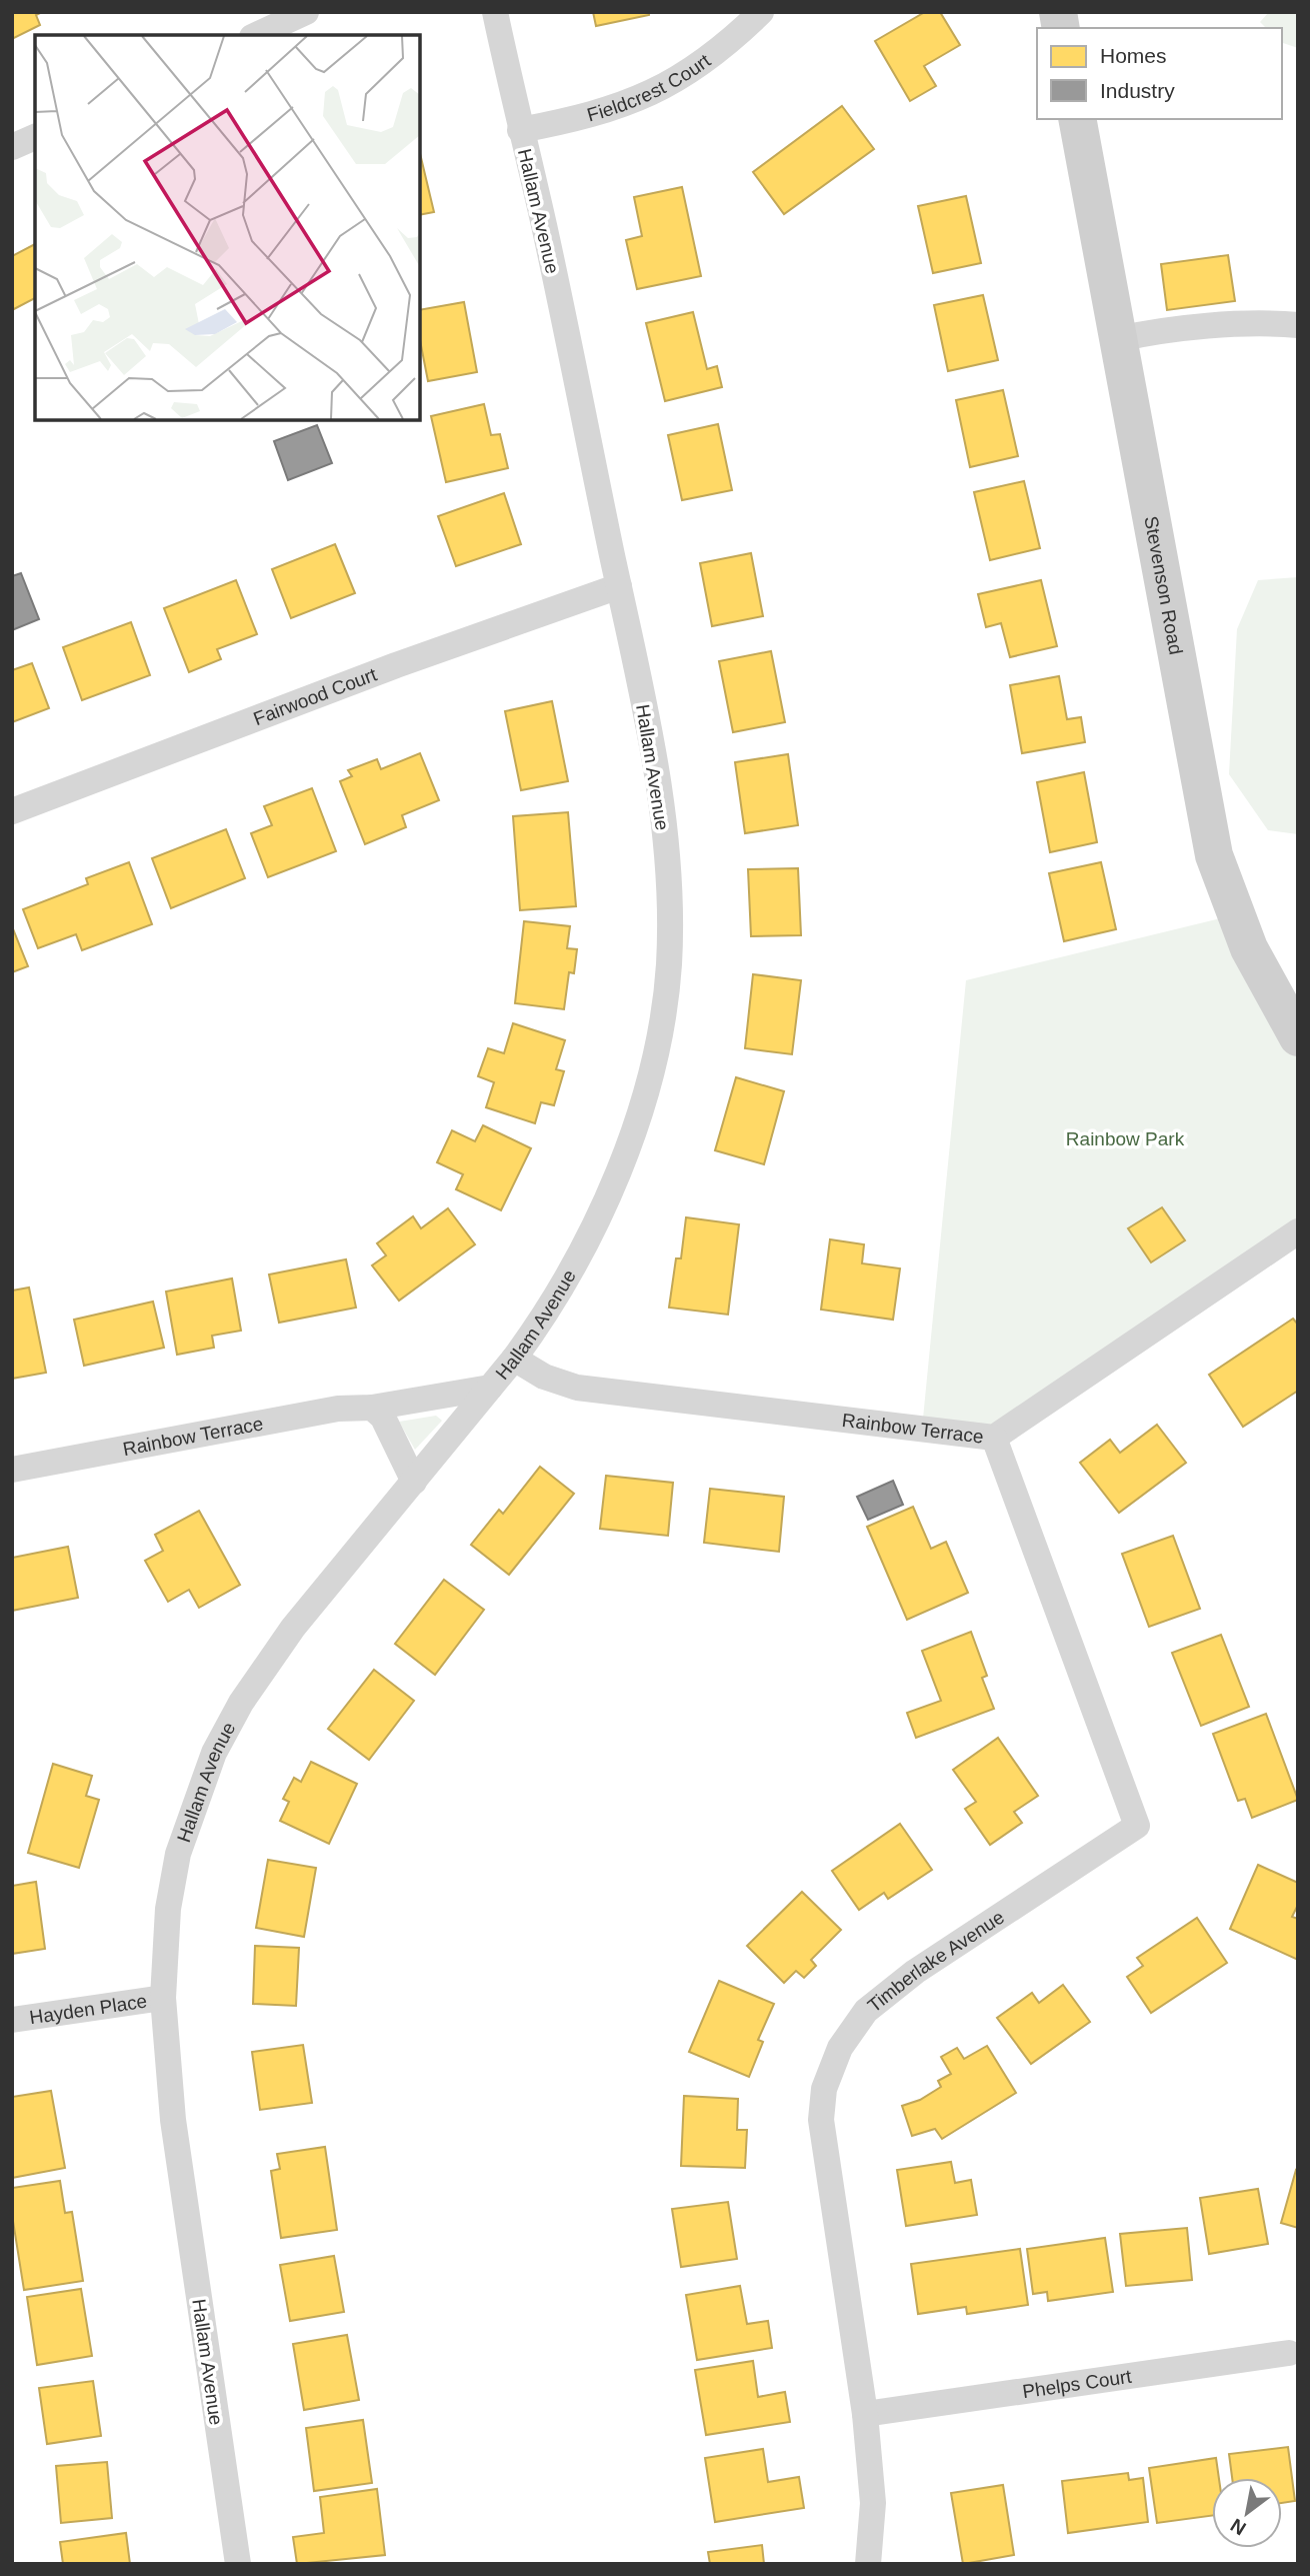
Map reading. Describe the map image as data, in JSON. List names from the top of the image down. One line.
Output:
{"streets":{"main road":["Stevenson Road"],"street":["Fieldcrest Court","Hallam Avenue","Fairwood Court","Rainbow Terrace","Timberlake Avenue","Hayden Place","Phelps Court"]},"crossings":[["Fieldcrest Court","Hallam Avenue"],["Hallam Avenue","Fairwood Court"],["Hallam Avenue","Rainbow Terrace"],["Hallam Avenue","Hayden Place"],["Rainbow Terrace","Timberlake Avenue"],["Timberlake Avenue","Phelps Court"]],"parks":["Rainbow Park"],"legend":["Homes","Industry"],"north":"bottom left"}
